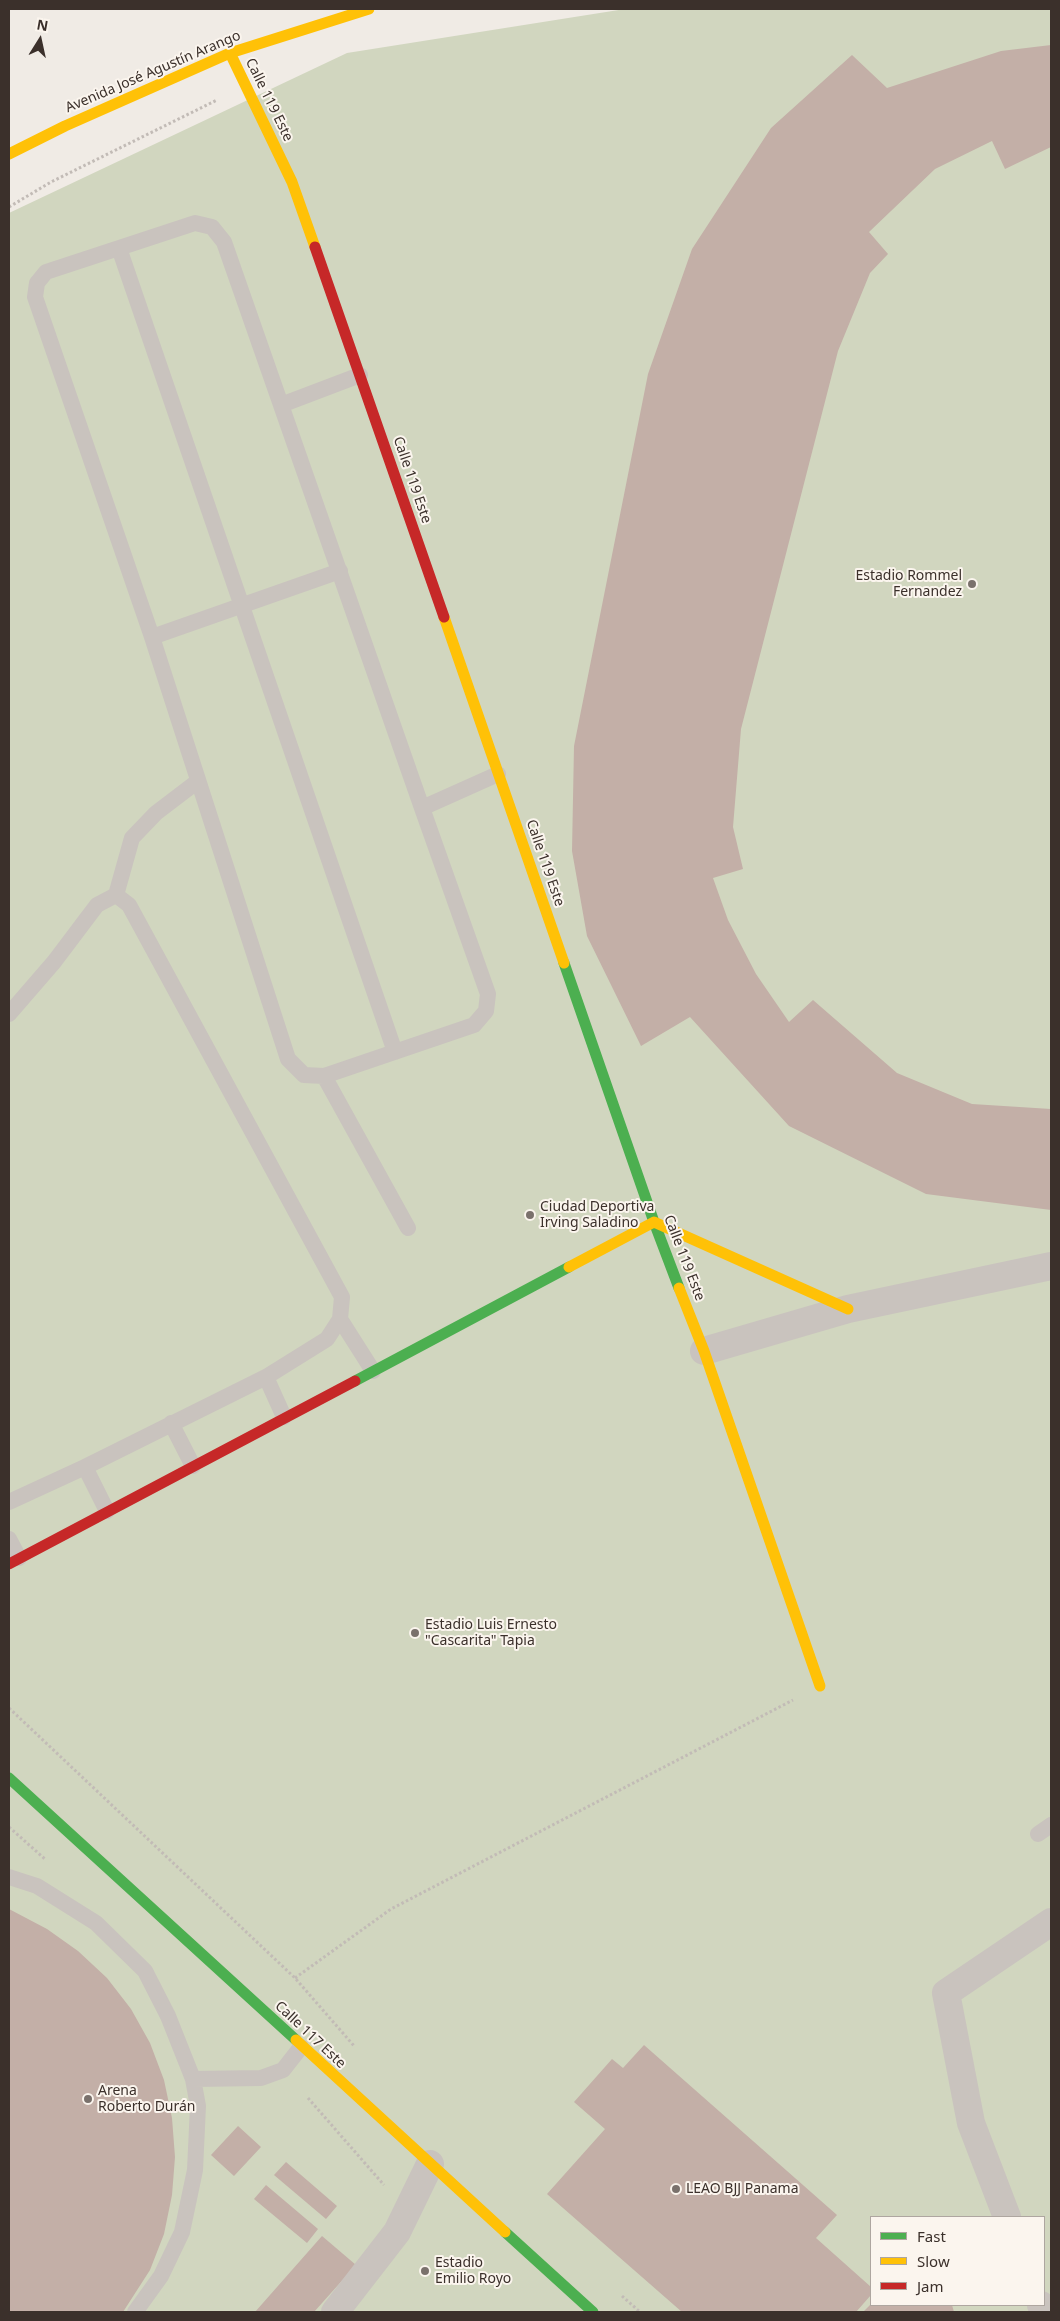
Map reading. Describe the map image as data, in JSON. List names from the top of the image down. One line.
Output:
{"streets":{"street":["Avenida José Agustín Arango","Calle 119 Este","Calle 117 Este"]},"crossings":[["Avenida José Agustín Arango","Calle 119 Este"]],"places":["Estadio Rommel Fernandez","Ciudad Deportiva Irving Saladino","Estadio Luis Ernesto \"Cascarita\" Tapia","Arena Roberto Durán","LEAO BJJ Panama","Estadio Emilio Royo"],"legend":["Fast","Slow","Jam"],"north":"top"}
